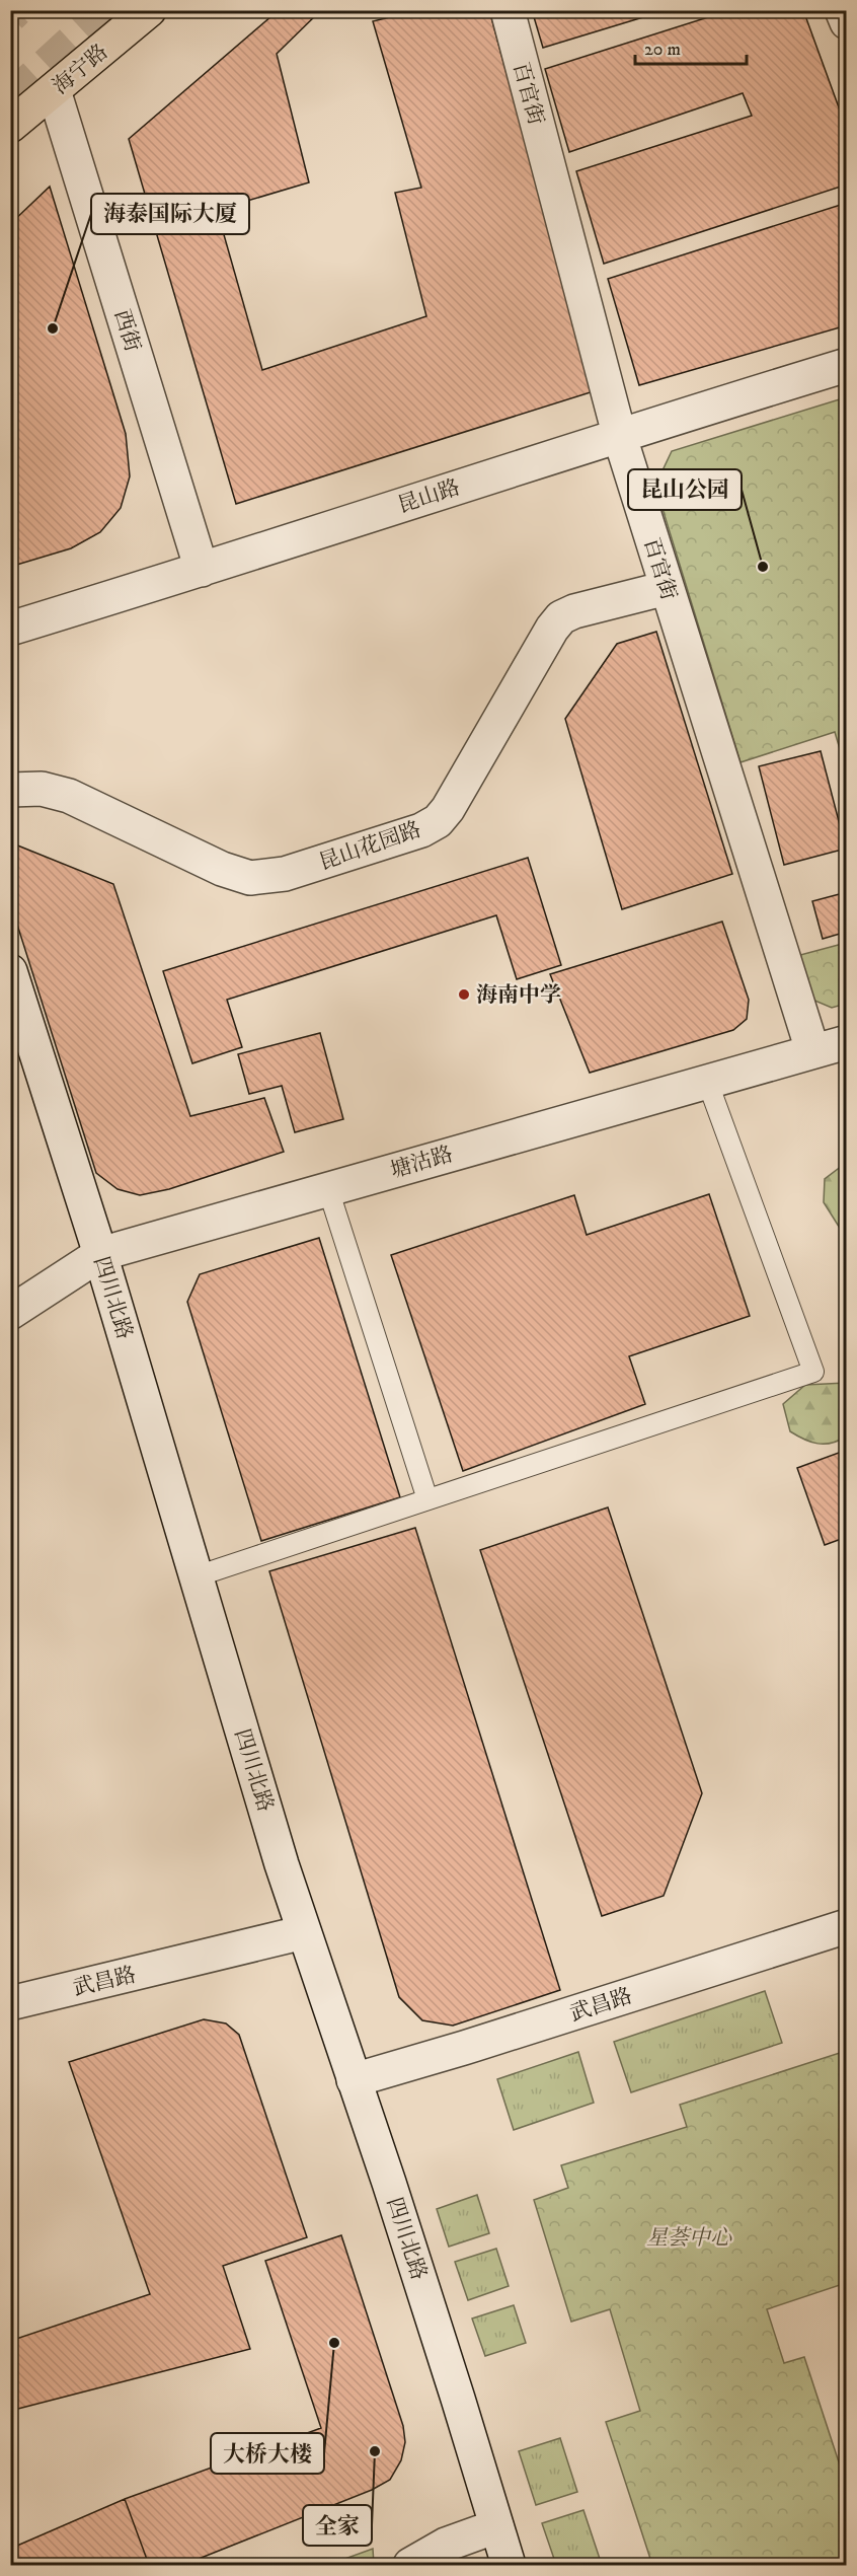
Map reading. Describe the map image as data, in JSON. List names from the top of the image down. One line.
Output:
{"streets":{"main road":["海宁路"],"street":["百官街","西街","昆山路","昆山花园路","塘沽路","四川北路","武昌路"]},"crossings":[["海宁路","西街"],["百官街","昆山路"],["百官街","昆山花园路"],["百官街","塘沽路"],["西街","昆山路"],["塘沽路","四川北路"],["四川北路","武昌路"]],"parks":["星荟中心"],"places":["海泰国际大厦","昆山公园","海南中学","大桥大楼","全家"],"scale_bar":"20 m"}
